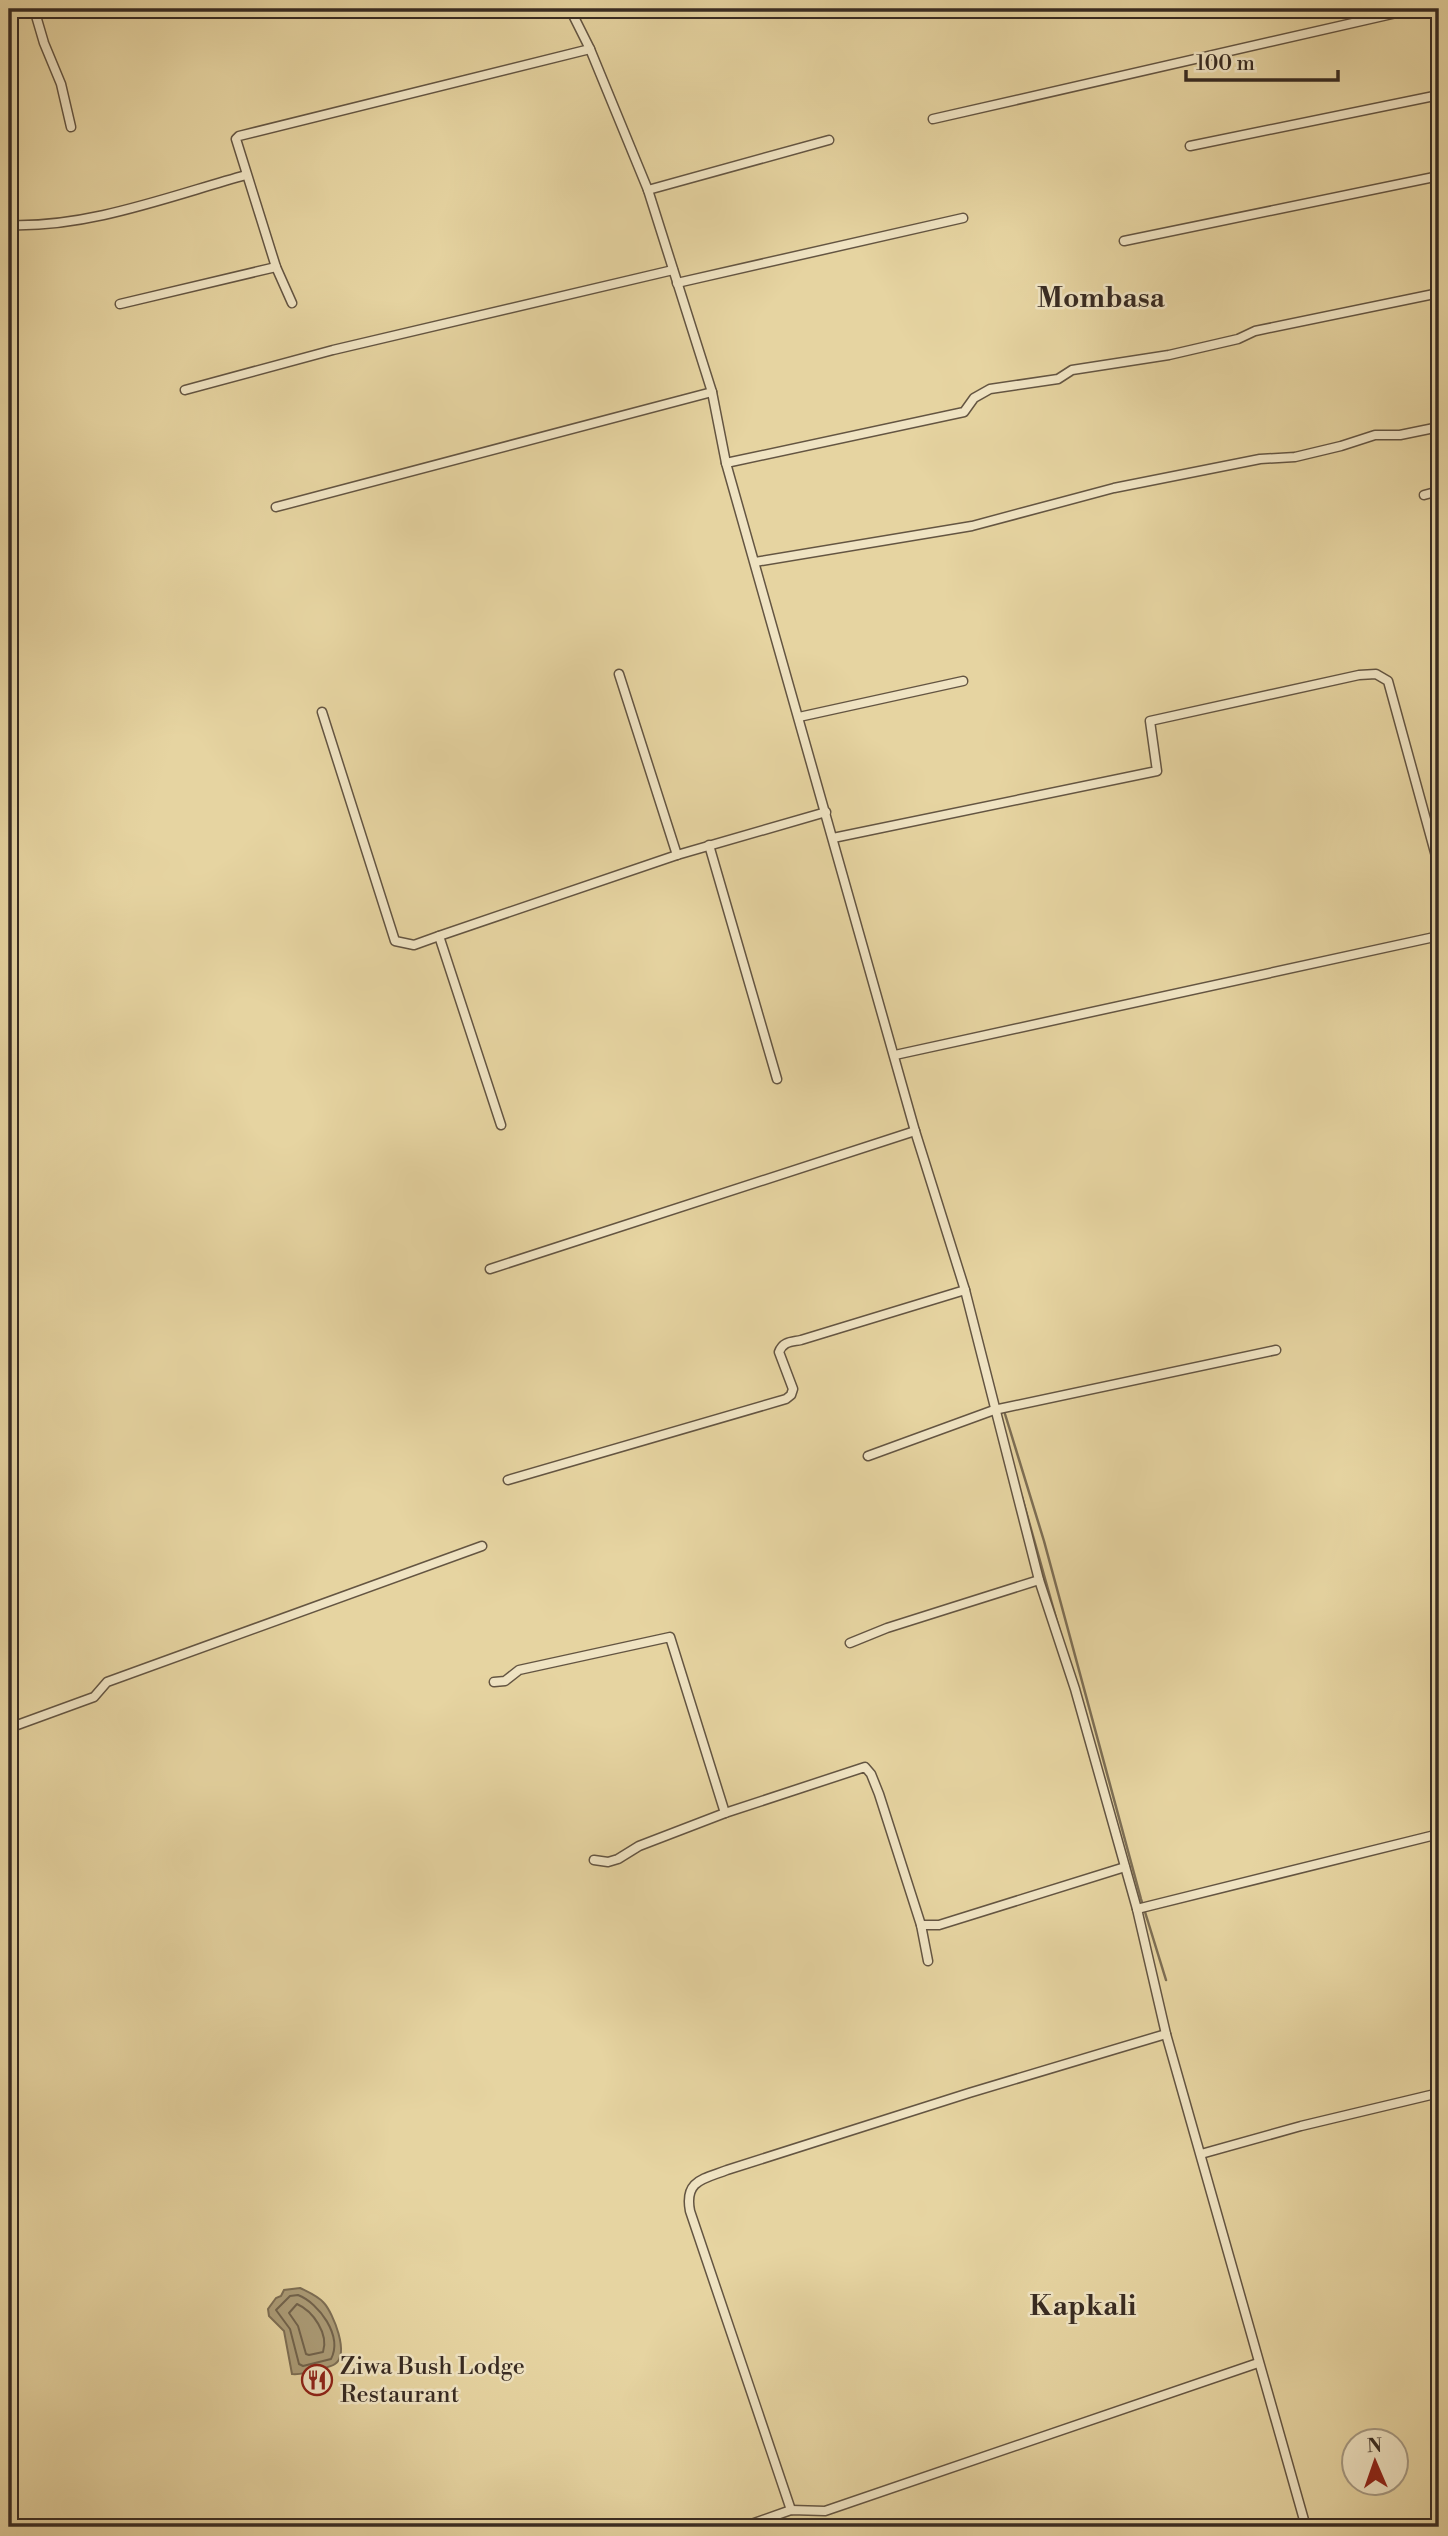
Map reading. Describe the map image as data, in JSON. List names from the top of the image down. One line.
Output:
{"districts":["Mombasa","Kapkali"],"places":{"restaurant":["Ziwa Bush Lodge Restaurant"]},"scale_bar":"100 m","north":"top"}
